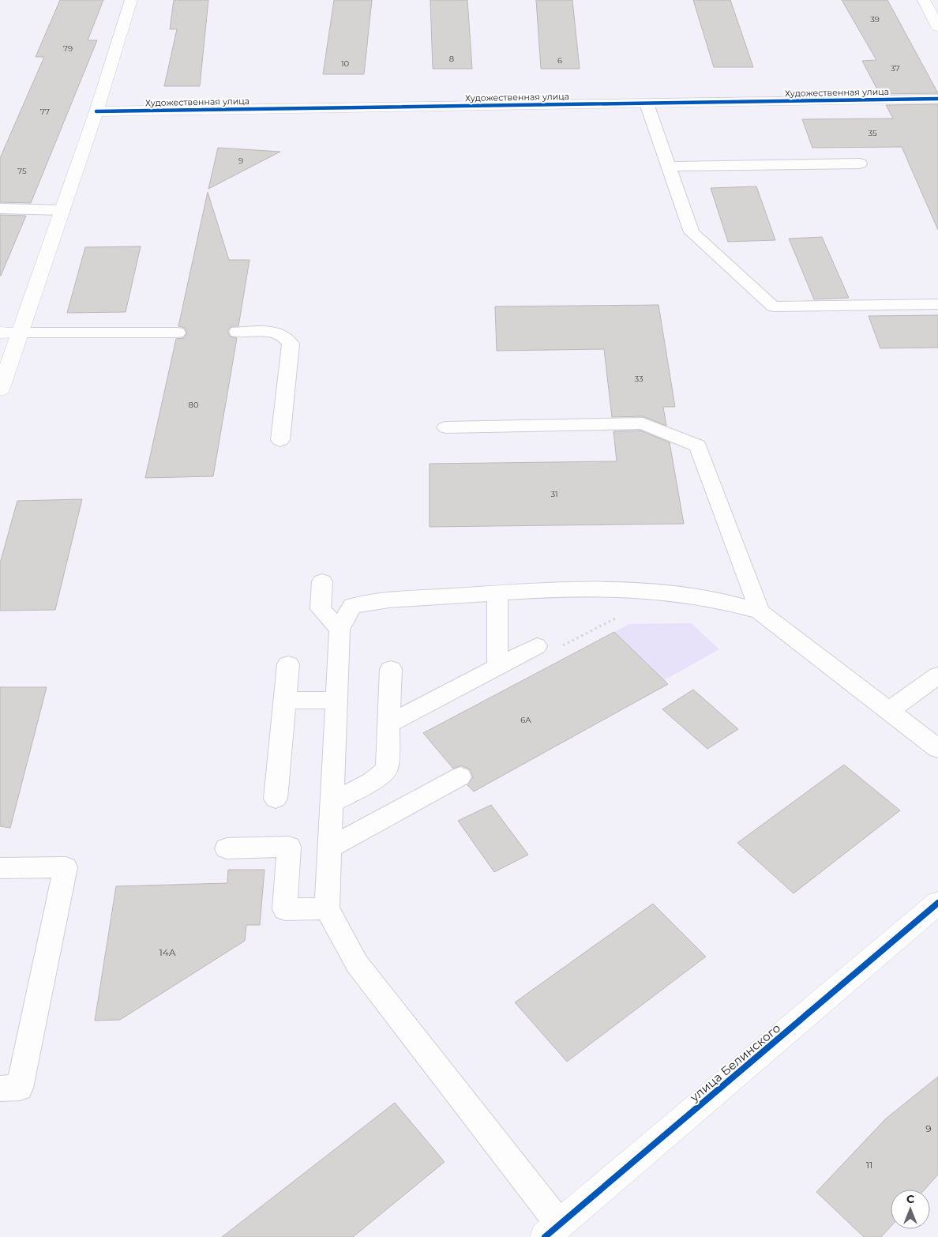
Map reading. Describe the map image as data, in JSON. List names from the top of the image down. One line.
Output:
{"streets":{"street":["Художественная улица","улица Белинского"]},"house_numbers":["39","79","8","6","10","37","77","35","9","75","33","80","31","6А","14А","9","11"],"north":"top"}
